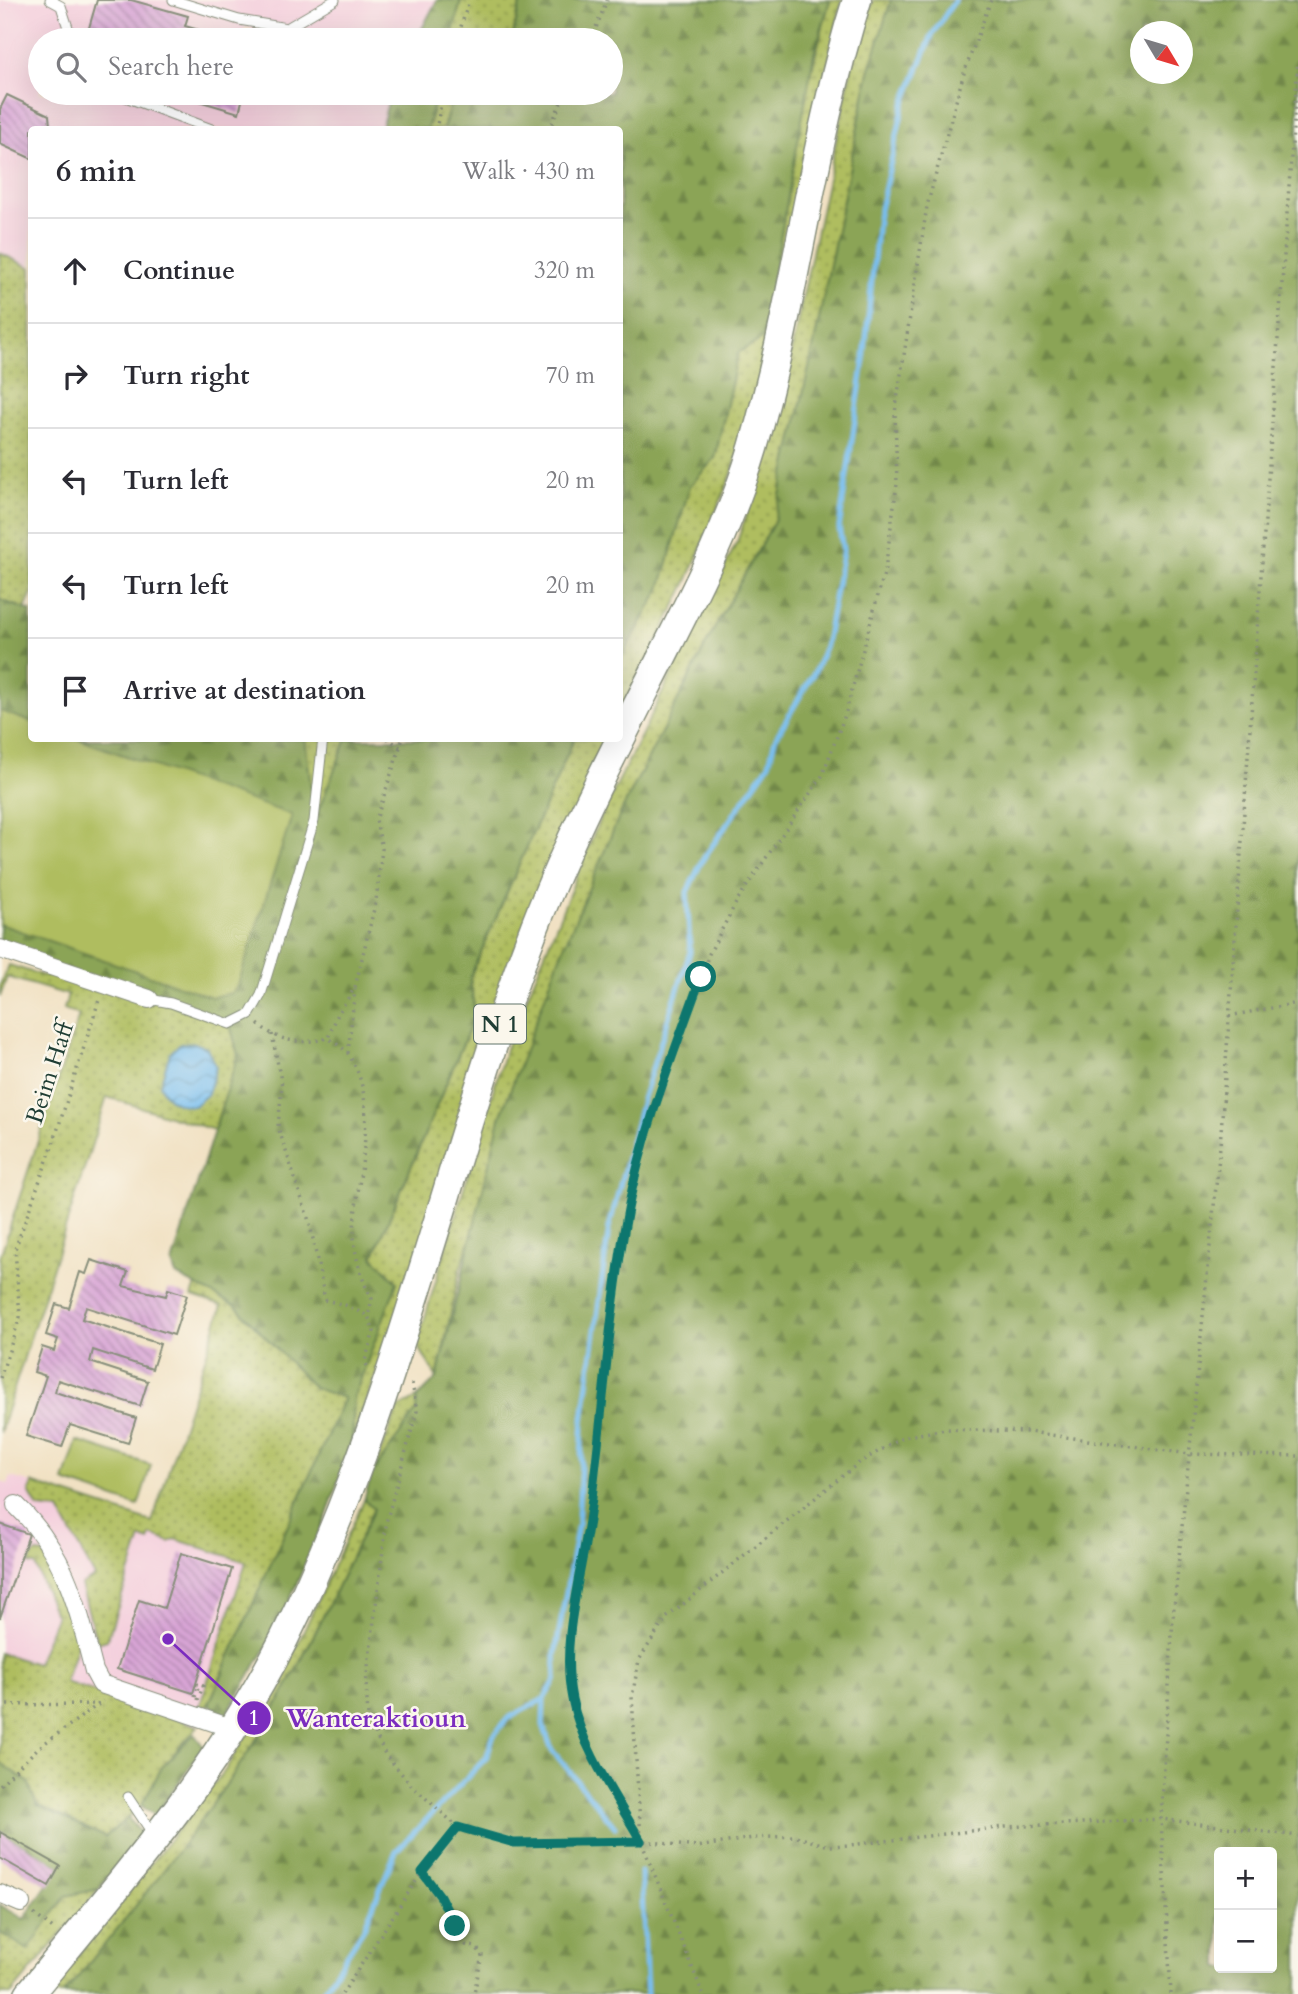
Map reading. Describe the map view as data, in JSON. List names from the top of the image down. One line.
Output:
{"streets":{"main road":["N 1"],"path":["Beim Haff"]},"places":["Wanteraktioun"],"north":"bottom right","page":{"search":"Search here","heading":["6 min","Walk · 430 m"],"list":[["Continue","320 m"],["Turn right","70 m"],["Turn left","20 m"],["Turn left","20 m"],"Arrive at destination"],"map_buttons":["+","−"]}}
